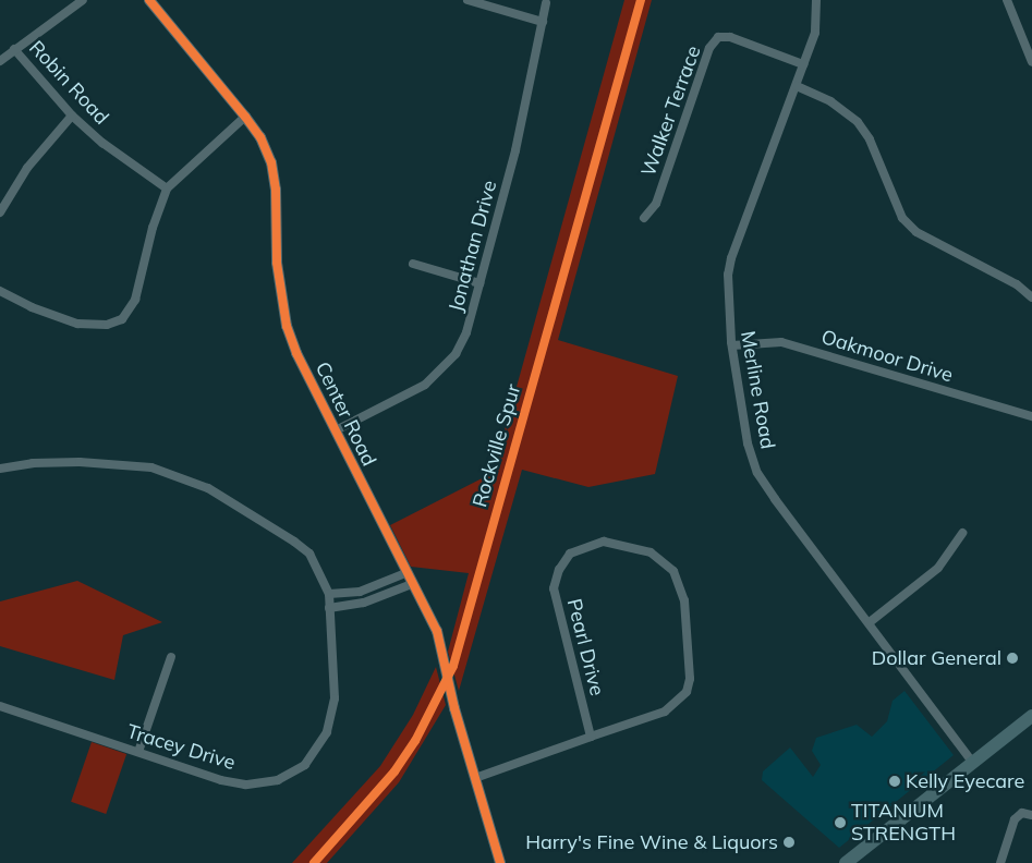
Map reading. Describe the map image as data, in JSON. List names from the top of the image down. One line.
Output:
{"streets":{"street":["Robin Road","Walker Terrace","Jonathan Drive","Oakmoor Drive","Merline Road","Center Road","Pearl Drive","Tracey Drive"],"cycle path":["Rockville Spur"]},"crossings":[["Walker Terrace","Merline Road"],["Jonathan Drive","Center Road"],["Oakmoor Drive","Merline Road"],["Center Road","Pearl Drive"]],"places":["Dollar General","Kelly Eyecare","TITANIUM STRENGTH","Harry's Fine Wine & Liquors"]}
